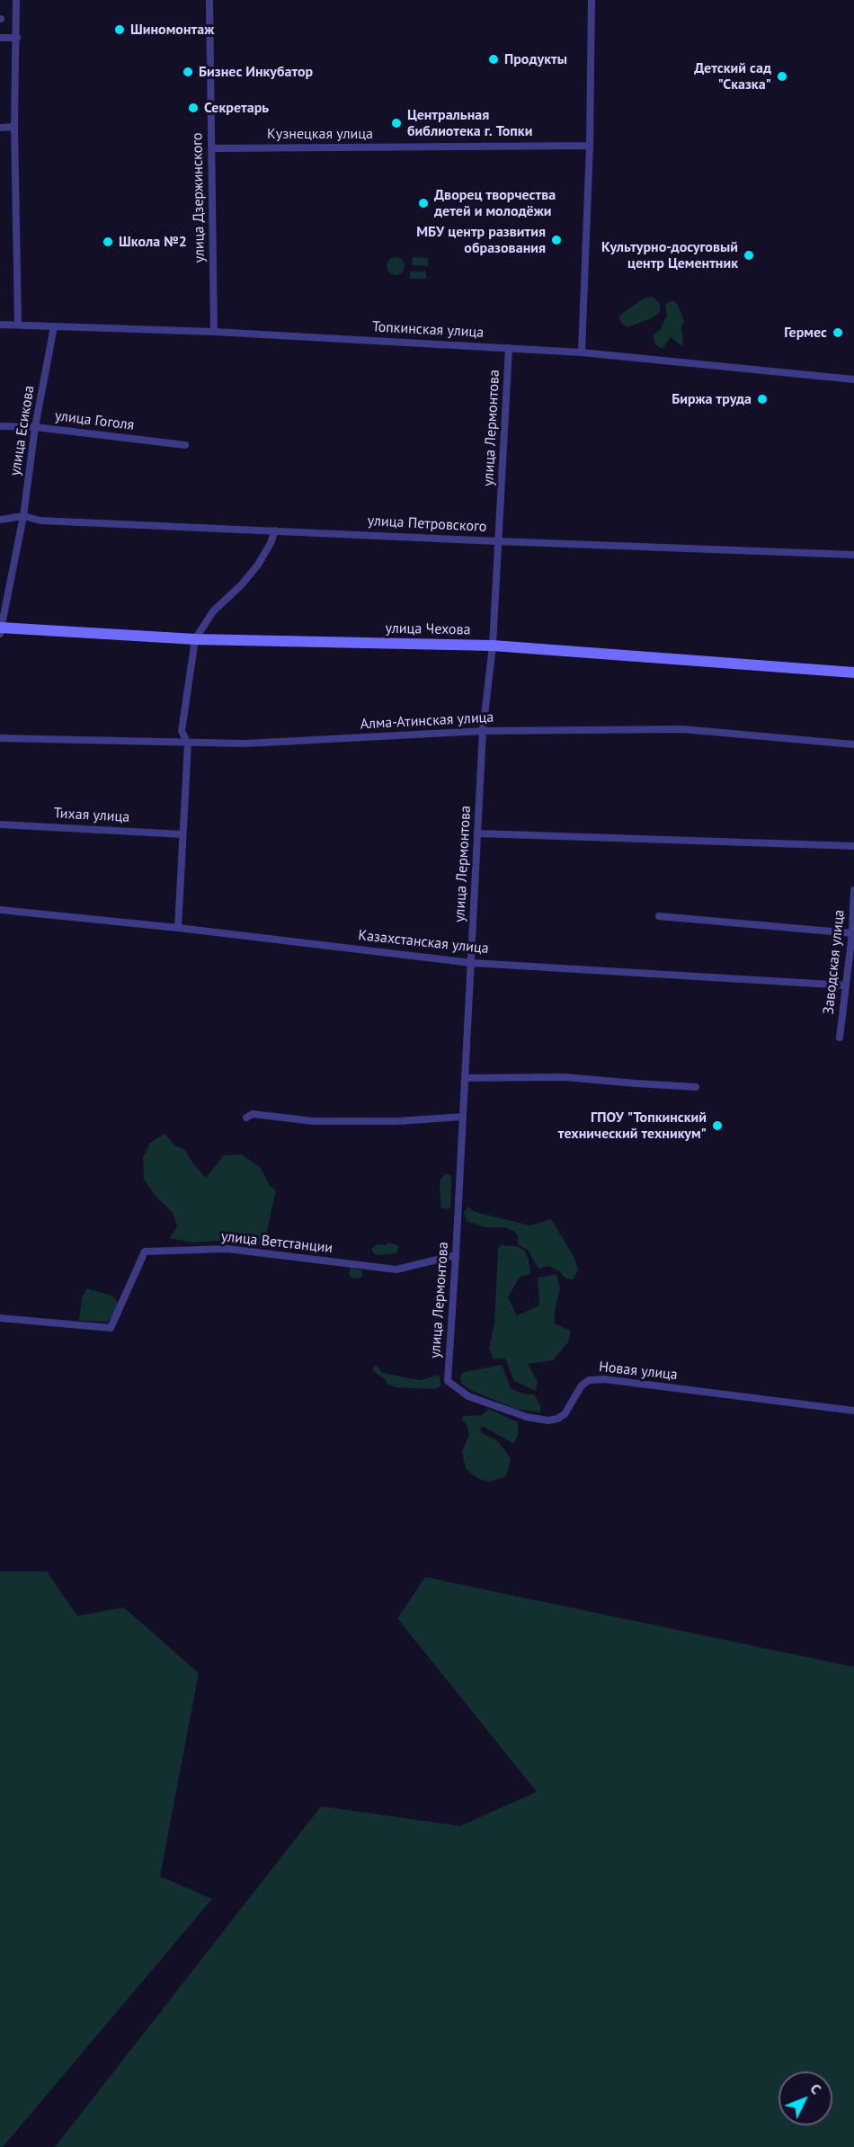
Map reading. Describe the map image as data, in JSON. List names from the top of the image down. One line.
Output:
{"streets":{"street":["Кузнецкая улица","улица Дзержинского","Топкинская улица","улица Гоголя","улица Лермонтова","улица Есикова","улица Петровского","улица Чехова","Алма-Атинская улица","Тихая улица","Казахстанская улица","Заводская улица","улица Ветстанции","Новая улица"]},"crossings":[["Кузнецкая улица","улица Дзержинского"],["улица Дзержинского","Топкинская улица"],["Топкинская улица","улица Лермонтова"],["Топкинская улица","улица Есикова"],["улица Гоголя","улица Есикова"],["улица Лермонтова","улица Петровского"],["улица Лермонтова","улица Чехова"],["улица Лермонтова","Алма-Атинская улица"],["улица Лермонтова","Казахстанская улица"],["улица Лермонтова","улица Ветстанции"],["улица Лермонтова","Новая улица"],["улица Есикова","улица Петровского"],["улица Есикова","улица Чехова"],["Казахстанская улица","Заводская улица"]],"places":["Шиномонтаж","Продукты","Бизнес Инкубатор","Детский сад \"Сказка\"","Секретарь","Центральная библиотека г. Топки","Дворец творчества детей и молодёжи","МБУ центр развития образования","Школа №2","Культурно-досуговый центр Цементник","Гермес","Биржа труда","ГПОУ \"Топкинский технический техникум\""],"north":"top right"}
